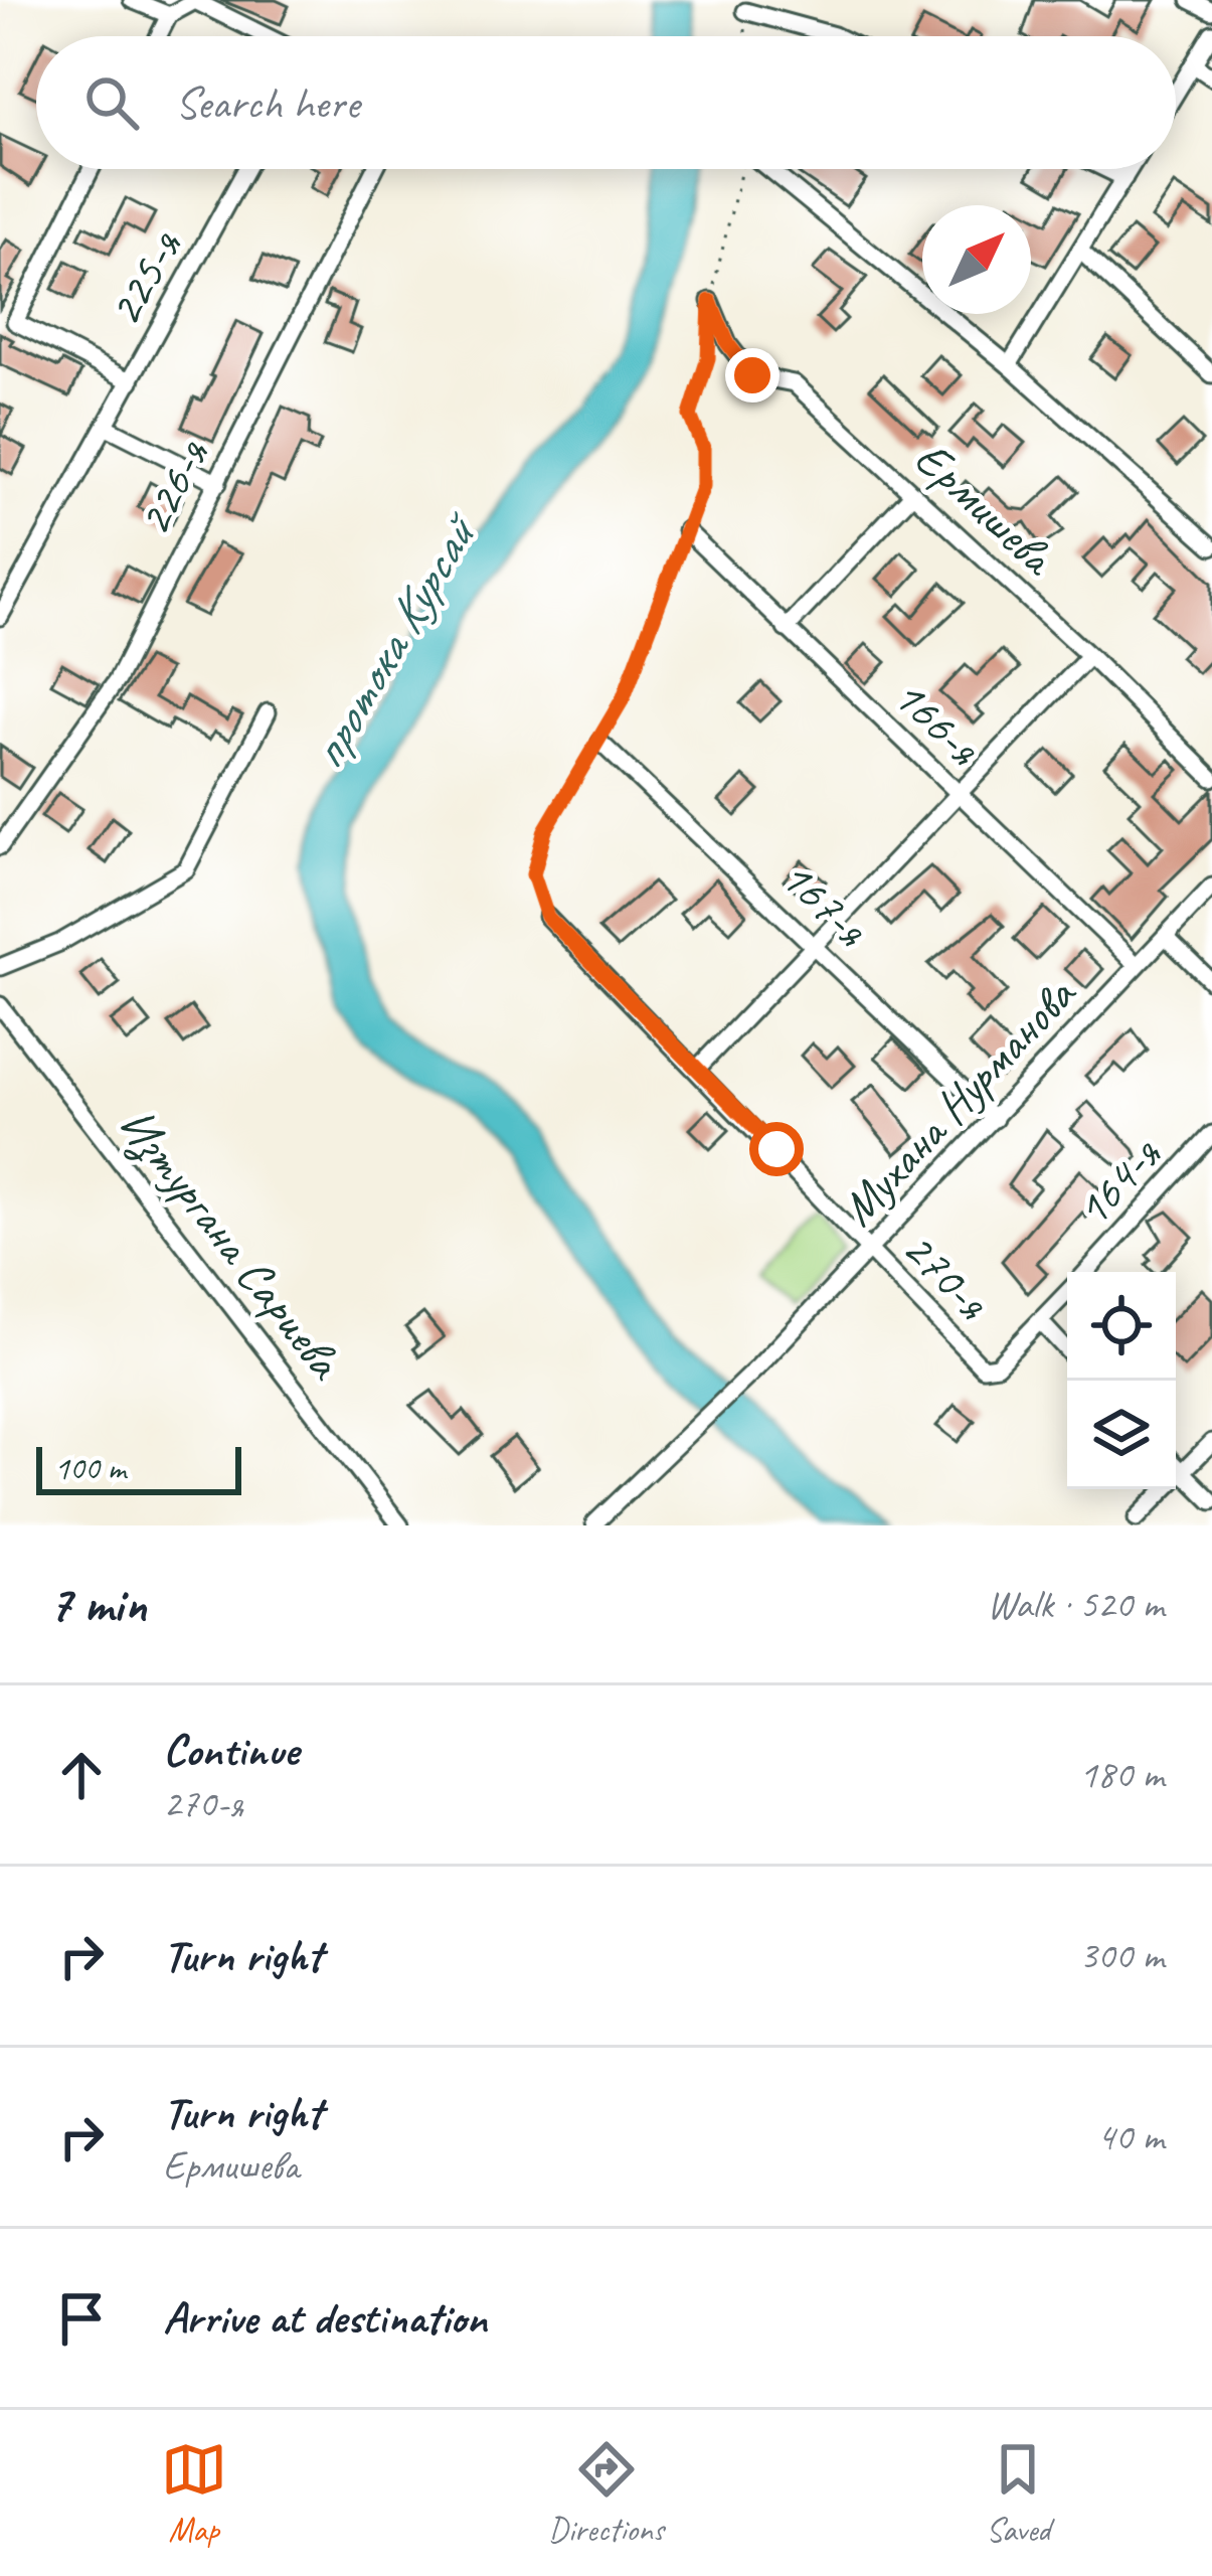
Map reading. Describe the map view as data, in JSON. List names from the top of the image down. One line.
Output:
{"streets":{"street":["225-я","226-я","Ермишева","166-я","167-я","Мухана Нурманова","164-я","Изтургана Сариева","270-я"]},"crossings":[["166-я","Мухана Нурманова"],["167-я","Мухана Нурманова"],["Мухана Нурманова","270-я"],["164-я","270-я"]],"water":["протока Курсай"],"scale_bar":"100 m","north":"top right","page":{"search":"Search here","scale":"100 m","heading":["7 min","Walk · 520 m"],"list":[["Continue","270-я","180 m"],["Turn right","300 m"],["Turn right","Ермишева","40 m"],"Arrive at destination"],"nav":["Map","Directions","Saved"]}}
